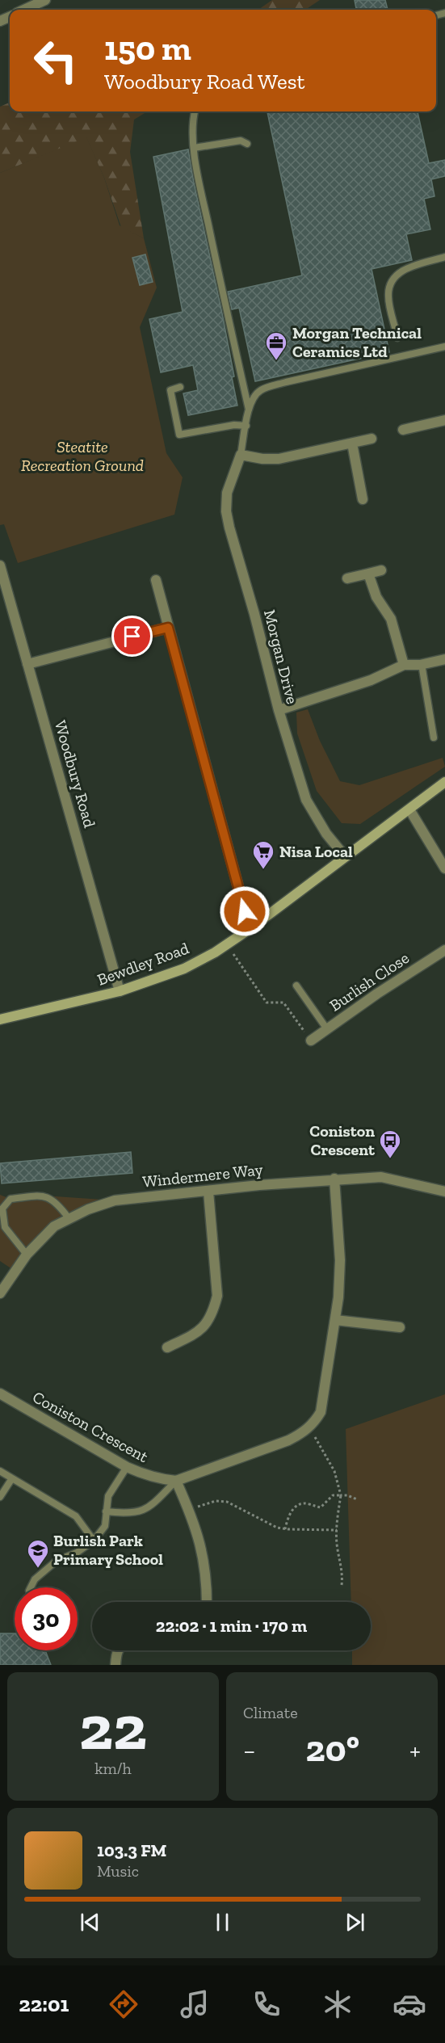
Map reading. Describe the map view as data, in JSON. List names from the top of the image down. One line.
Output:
{"streets":{"main road":["Bewdley Road"],"street":["Morgan Drive","Woodbury Road","Burlish Close","Windermere Way","Coniston Crescent"]},"crossings":[["Morgan Drive","Bewdley Road"],["Woodbury Road","Bewdley Road"],["Windermere Way","Coniston Crescent"]],"parks":["Steatite Recreation Ground"],"places":{"office":["Morgan Technical Ceramics Ltd"],"supermarket":["Nisa Local"],"bus stop":["Coniston Crescent"],"school or university":["Burlish Park Primary School"]},"page":{"turn":["150 m","Woodbury Road West"],"limit":"30","trip":"22:02 · 1 min · 170 m","tile":[["22","km/h"],"Climate"],"heat":["−","20°","+"],"song":["103.3 FM","Music"],"tabs":"22:01"}}
